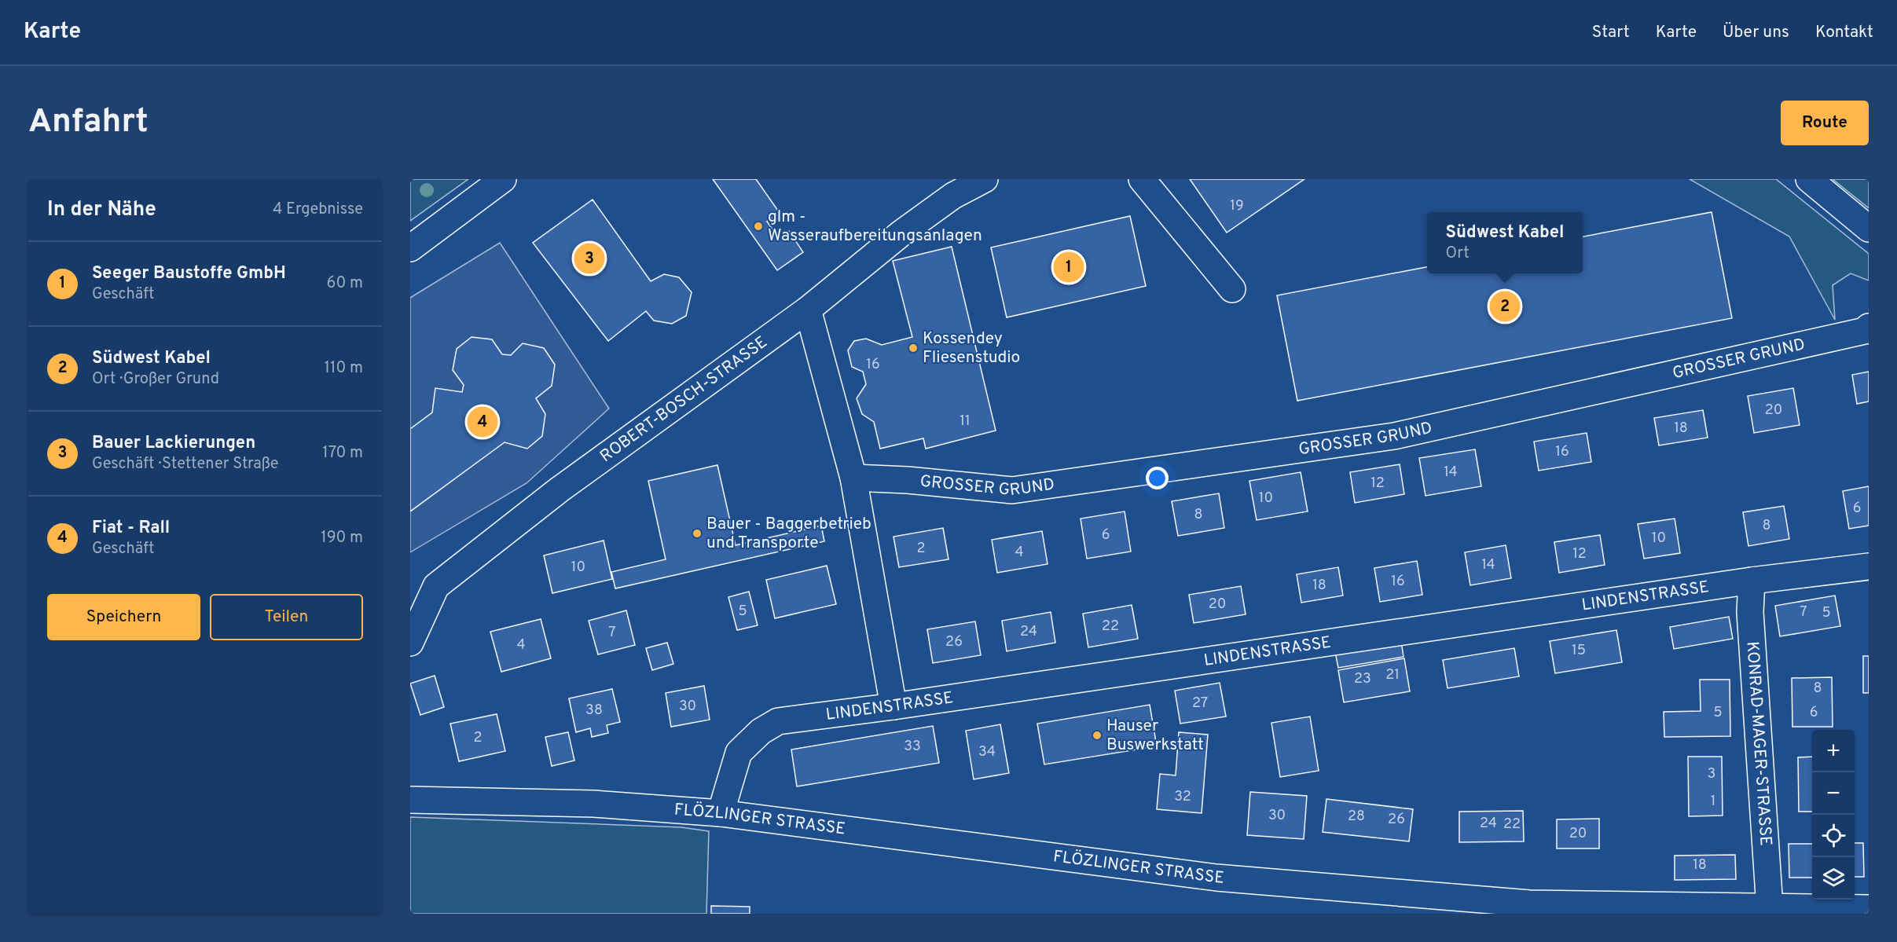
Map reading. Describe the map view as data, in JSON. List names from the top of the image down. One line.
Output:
{"streets":{"street":["GROSSER GRUND","ROBERT-BOSCH-STRASSE","LINDENSTRASSE","KONRAD-MAGER-STRASSE","FLÖZLINGER STRASSE"]},"crossings":[["LINDENSTRASSE","KONRAD-MAGER-STRASSE"],["LINDENSTRASSE","FLÖZLINGER STRASSE"],["KONRAD-MAGER-STRASSE","FLÖZLINGER STRASSE"]],"places":["glm - Wasseraufbereitungsanlagen","Kossendey Fliesenstudio","Bauer - Baggerbetrieb und Transporte","Hauser Buswerkstatt"],"house_numbers":["19","16","20","11","18","16","14","12","10","6","8","8","6","10","2","4","12","14","10","16","18","20","5","7","5","22","24","7","26","4","15","21","23","8","27","30","38","5","6","2","33","34","3","32","1","30","28","26","24","22","20","18"],"page":{"header":"Karte","nav":["Start","Karte","Über uns","Kontakt"],"buttons":["Route",["Speichern","Teilen"]],"title":"Anfahrt","heading":["In der Nähe","4 Ergebnisse"],"popup":["Südwest Kabel","Ort"],"list":[{"mark":"1","name":"Seeger Baustoffe GmbH","note":"Geschäft","value":"60 m"},{"mark":"2","name":"Südwest Kabel","note":"Ort · Großer Grund","value":"110 m"},{"mark":"3","name":"Bauer Lackierungen","note":"Geschäft · Stettener Straße","value":"170 m"},{"mark":"4","name":"Fiat - Rall","note":"Geschäft","value":"190 m"}],"pins":["3","1","2","4"],"map_buttons":["+","−"]}}
